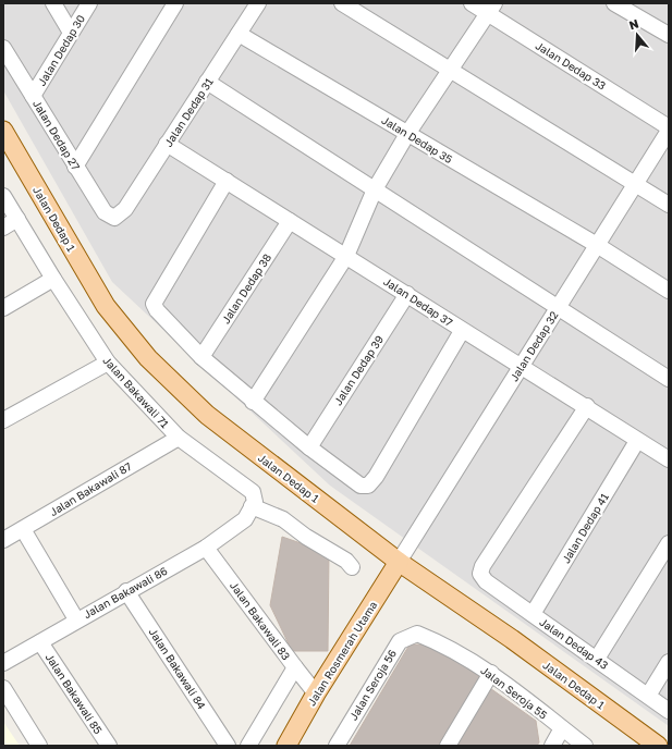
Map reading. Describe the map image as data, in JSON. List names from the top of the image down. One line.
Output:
{"streets":{"main road":["Jalan Dedap 1","Jalan Rosmerah Utama"],"street":["Jalan Dedap 30","Jalan Dedap 33","Jalan Dedap 31","Jalan Dedap 27","Jalan Dedap 35","Jalan Dedap 38","Jalan Dedap 37","Jalan Dedap 32","Jalan Dedap 39","Jalan Bakawali 71","Jalan Bakawali 87","Jalan Dedap 41","Jalan Bakawali 86","Jalan Bakawali 83","Jalan Dedap 43","Jalan Bakawali 84","Jalan Seroja 56","Jalan Seroja 55","Jalan Bakawali 85"]},"crossings":[["Jalan Dedap 30","Jalan Dedap 27"],["Jalan Dedap 33","Jalan Dedap 32"],["Jalan Dedap 31","Jalan Dedap 27"],["Jalan Dedap 31","Jalan Dedap 35"],["Jalan Dedap 31","Jalan Dedap 37"],["Jalan Dedap 35","Jalan Dedap 32"],["Jalan Dedap 1","Jalan Dedap 32"],["Jalan Dedap 1","Jalan Rosmerah Utama"],["Jalan Dedap 38","Jalan Dedap 37"],["Jalan Dedap 37","Jalan Dedap 32"],["Jalan Dedap 37","Jalan Dedap 39"],["Jalan Dedap 37","Jalan Dedap 41"],["Jalan Dedap 37","Jalan Dedap 43"],["Jalan Dedap 32","Jalan Rosmerah Utama"],["Jalan Bakawali 71","Jalan Bakawali 87"],["Jalan Bakawali 71","Jalan Bakawali 86"],["Jalan Dedap 41","Jalan Dedap 43"],["Jalan Bakawali 86","Jalan Bakawali 83"],["Jalan Bakawali 86","Jalan Bakawali 84"],["Jalan Bakawali 86","Jalan Bakawali 85"],["Jalan Bakawali 83","Jalan Rosmerah Utama"],["Jalan Seroja 56","Jalan Seroja 55"]],"north":"top"}
